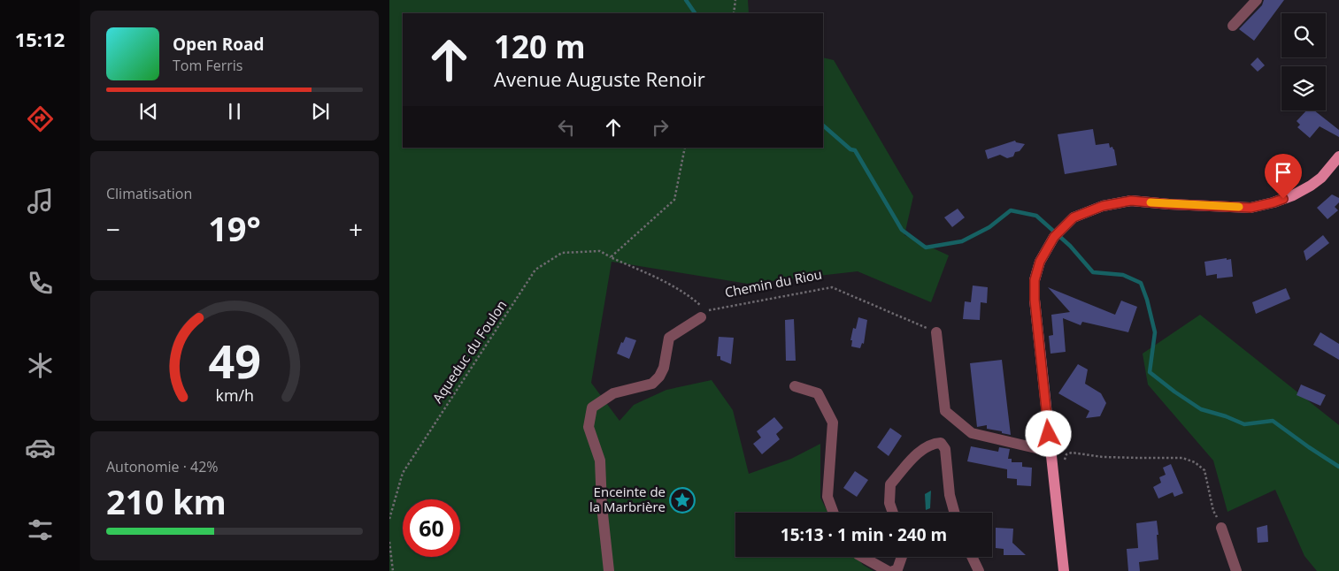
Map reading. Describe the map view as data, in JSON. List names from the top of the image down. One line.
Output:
{"streets":{"path":["Chemin du Riou","Aqueduc du Foulon"]},"crossings":[["Chemin du Riou","Aqueduc du Foulon"]],"places":{"place":["Enceinte de la Marbrière"]},"page":{"tabs":"15:12","turn":["120 m","Avenue Auguste Renoir"],"song":["Open Road","Tom Ferris"],"tile":["Climatisation",["Autonomie · 42%","210 km"]],"heat":["−","19°","+"],"limit":"60","trip":"15:13 · 1 min · 240 m","gauge":["49","km/h"]}}
